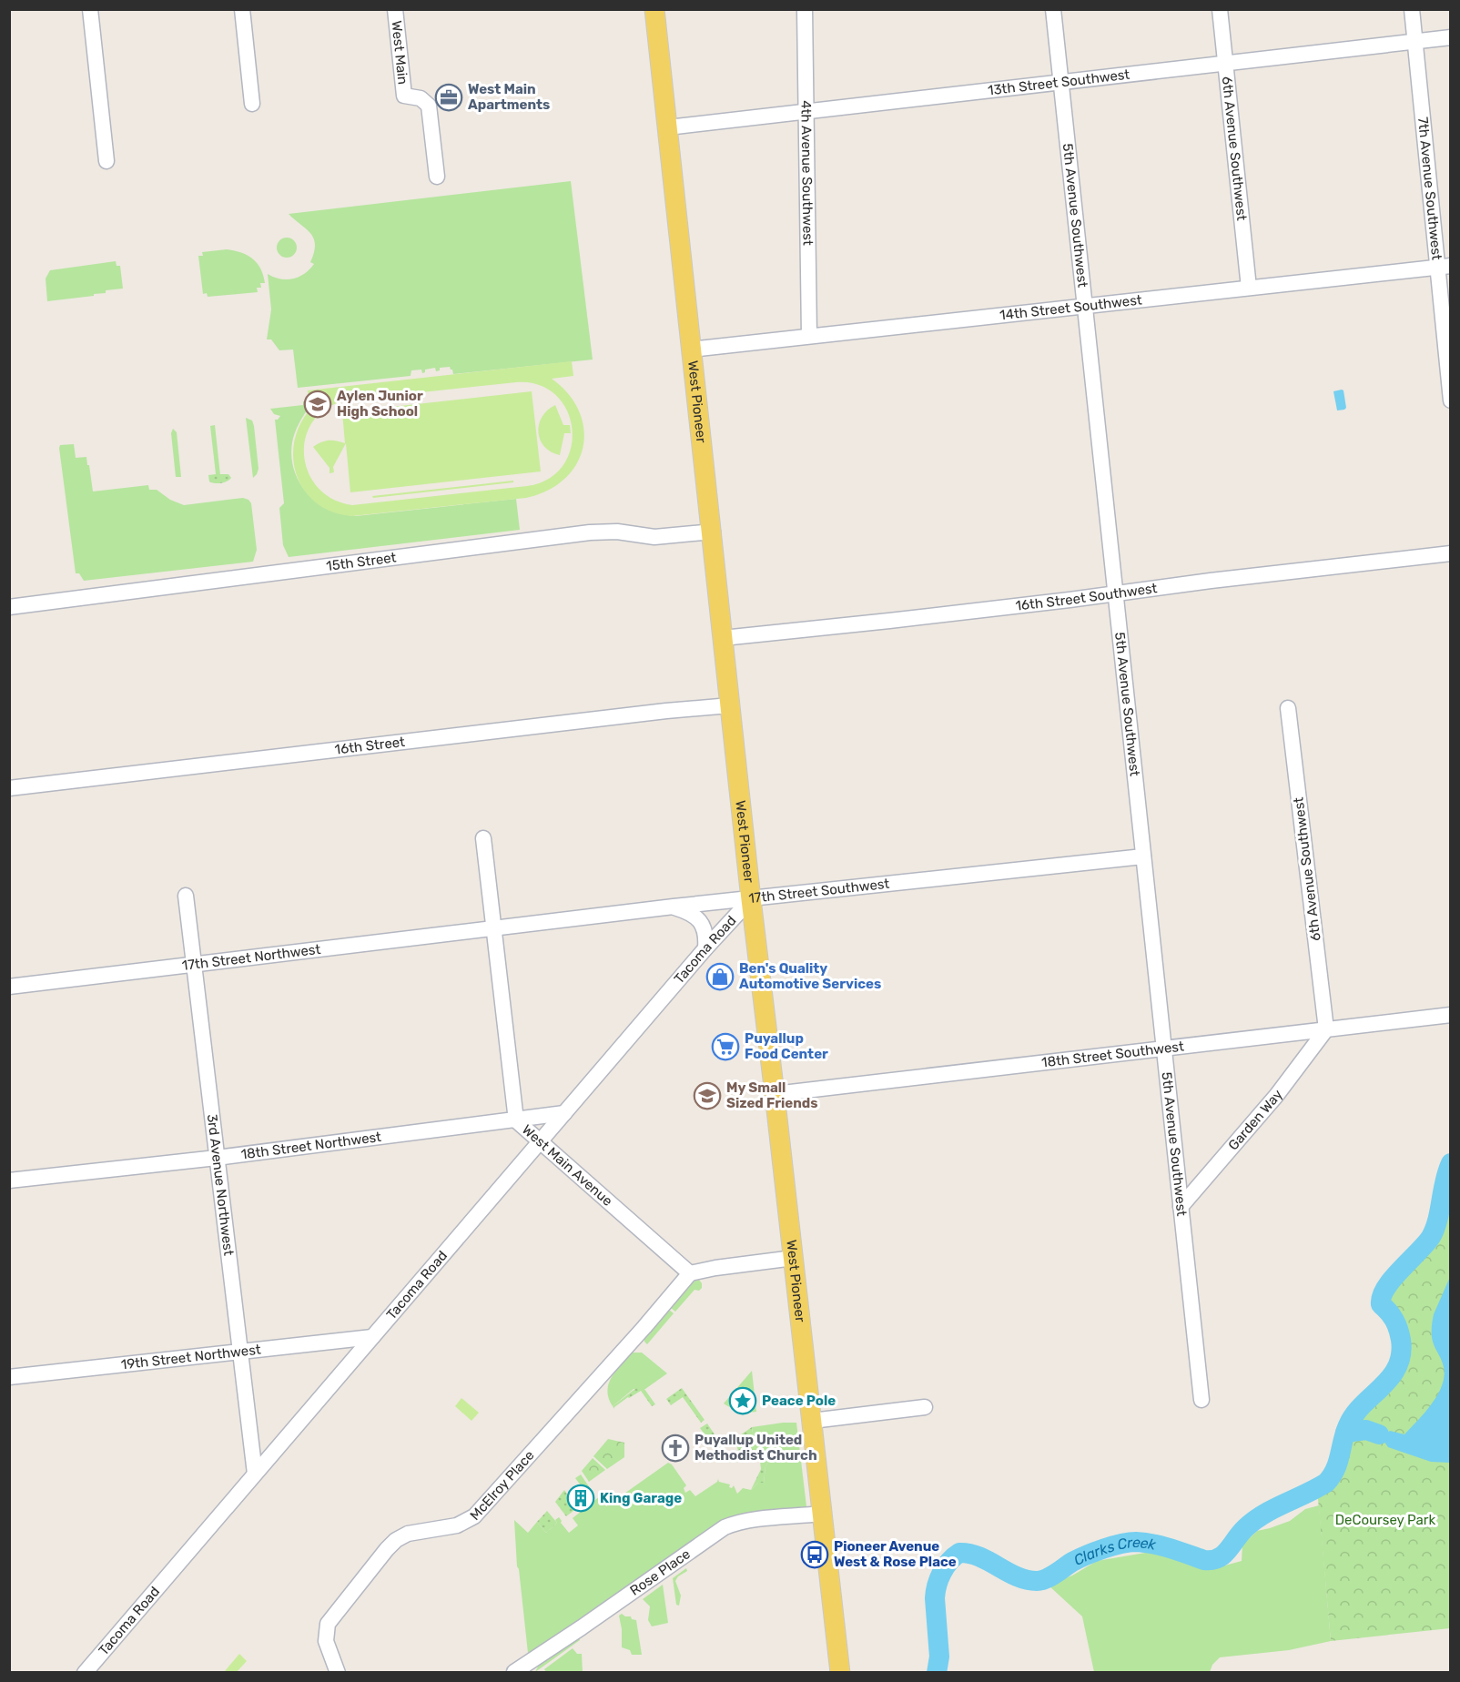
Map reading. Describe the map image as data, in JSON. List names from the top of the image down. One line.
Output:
{"streets":{"main road":["West Pioneer"],"street":["West Main","13th Street Southwest","6th Avenue Southwest","4th Avenue Southwest","7th Avenue Southwest","5th Avenue Southwest","14th Street Southwest","15th Street","16th Street Southwest","16th Street","17th Street Southwest","Tacoma Road","17th Street Northwest","18th Street Southwest","Garden Way","18th Street Northwest","West Main Avenue","3rd Avenue Northwest","19th Street Northwest","McElroy Place","Rose Place"]},"crossings":[["13th Street Southwest","6th Avenue Southwest"],["13th Street Southwest","4th Avenue Southwest"],["13th Street Southwest","7th Avenue Southwest"],["13th Street Southwest","5th Avenue Southwest"],["13th Street Southwest","West Pioneer"],["6th Avenue Southwest","14th Street Southwest"],["6th Avenue Southwest","18th Street Southwest"],["6th Avenue Southwest","Garden Way"],["4th Avenue Southwest","14th Street Southwest"],["7th Avenue Southwest","14th Street Southwest"],["5th Avenue Southwest","14th Street Southwest"],["5th Avenue Southwest","16th Street Southwest"],["5th Avenue Southwest","17th Street Southwest"],["5th Avenue Southwest","18th Street Southwest"],["5th Avenue Southwest","Garden Way"],["14th Street Southwest","West Pioneer"],["West Pioneer","15th Street"],["West Pioneer","16th Street Southwest"],["West Pioneer","16th Street"],["West Pioneer","17th Street Southwest"],["West Pioneer","Tacoma Road"],["West Pioneer","18th Street Southwest"],["West Pioneer","Rose Place"],["17th Street Southwest","Tacoma Road"],["17th Street Southwest","17th Street Northwest"],["17th Street Southwest","West Main Avenue"],["Tacoma Road","18th Street Northwest"],["Tacoma Road","West Main Avenue"],["Tacoma Road","3rd Avenue Northwest"],["Tacoma Road","19th Street Northwest"],["17th Street Northwest","West Main Avenue"],["17th Street Northwest","3rd Avenue Northwest"],["18th Street Southwest","Garden Way"],["18th Street Northwest","West Main Avenue"],["18th Street Northwest","3rd Avenue Northwest"],["West Main Avenue","McElroy Place"],["3rd Avenue Northwest","19th Street Northwest"]],"water":["Clarks Creek"],"parks":["DeCoursey Park"],"places":{"office":["West Main Apartments"],"school or university":["Aylen Junior High School","My Small Sized Friends"],"shop":["Ben's Quality Automotive Services"],"supermarket":["Puyallup Food Center"],"place":["Peace Pole"],"church":["Puyallup United Methodist Church"],"building":["King Garage"],"bus stop":["Pioneer Avenue West & Rose Place"]}}
